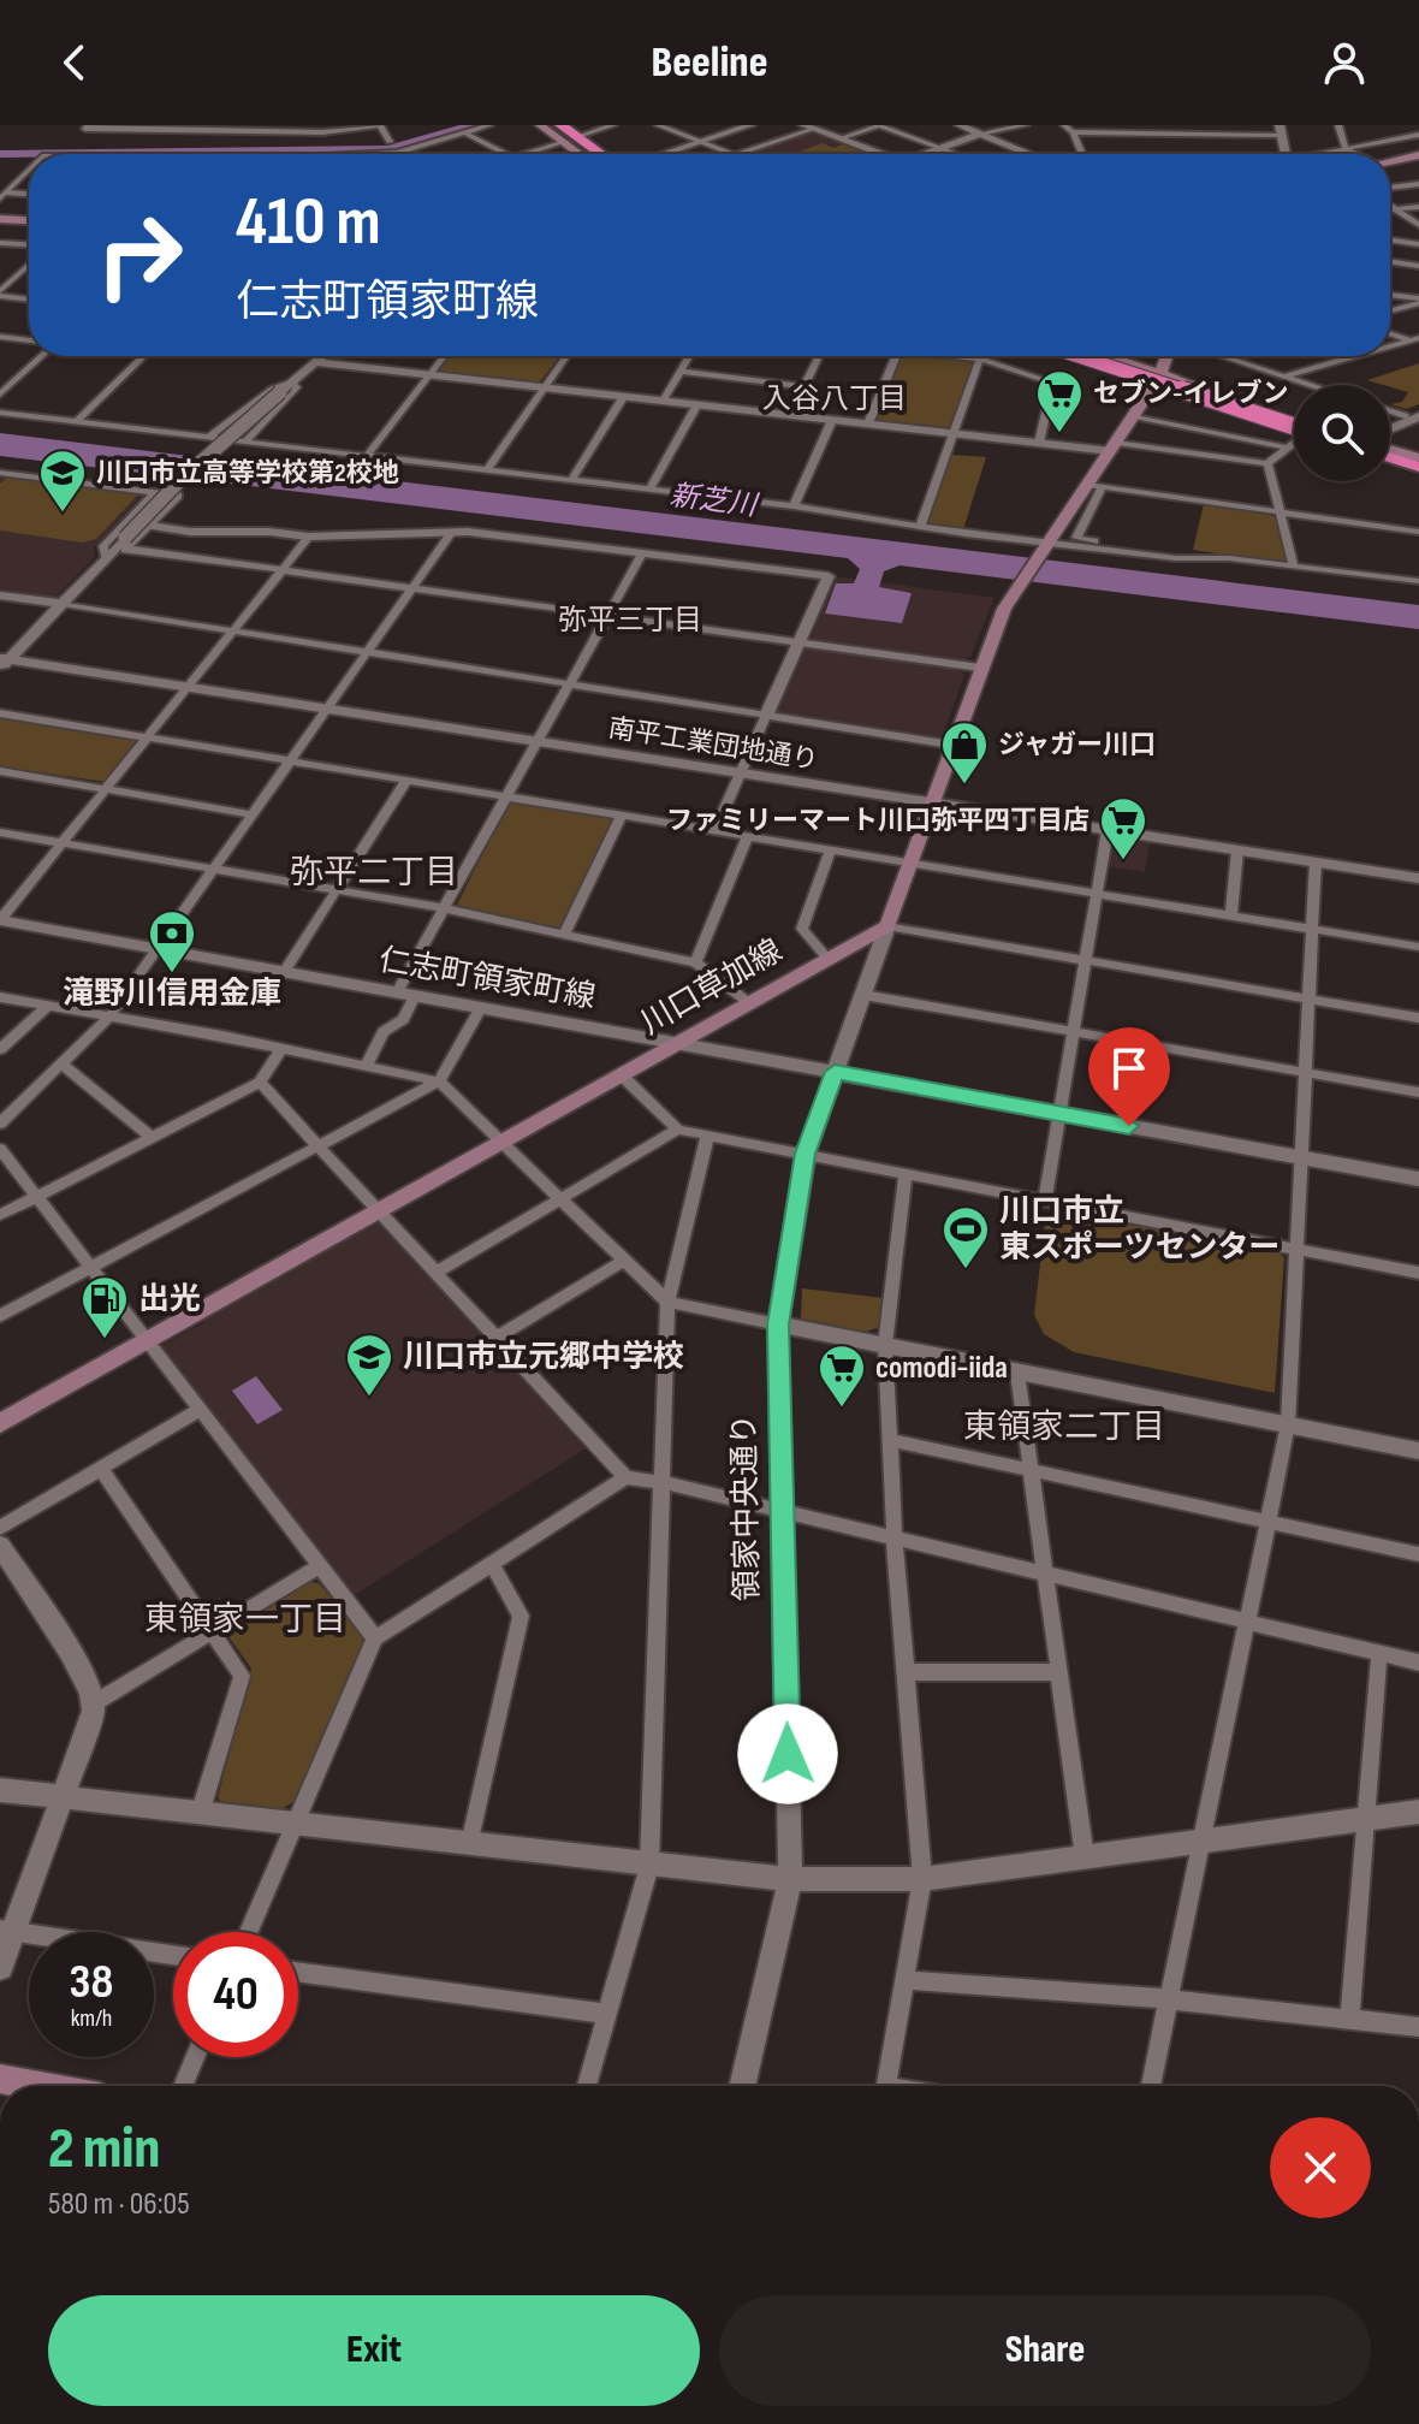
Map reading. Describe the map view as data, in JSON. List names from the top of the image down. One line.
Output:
{"streets":{"main road":["川口草加線"],"street":["南平工業団地通り","仁志町領家町線","領家中央通り"]},"crossings":[["仁志町領家町線","川口草加線"],["仁志町領家町線","領家中央通り"],["川口草加線","領家中央通り"]],"districts":["入谷八丁目","弥平三丁目","弥平二丁目","東領家二丁目","東領家一丁目"],"water":["新芝川"],"places":{"supermarket":["セブン-イレブン","ファミリーマート川口弥平四丁目店","comodi-iida"],"school or university":["川口市立高等学校第2校地","川口市立元郷中学校"],"shop":["ジャガー川口"],"bank":["滝野川信用金庫"],"sports":["川口市立 東スポーツセンター"],"fuel station":["出光"]},"page":{"header":"Beeline","turn":["410 m","仁志町領家町線"],"speed":"38 km/h","limit":"40","heading":["2 min","580 m · 06:05"],"buttons":["Exit","Share"]}}
